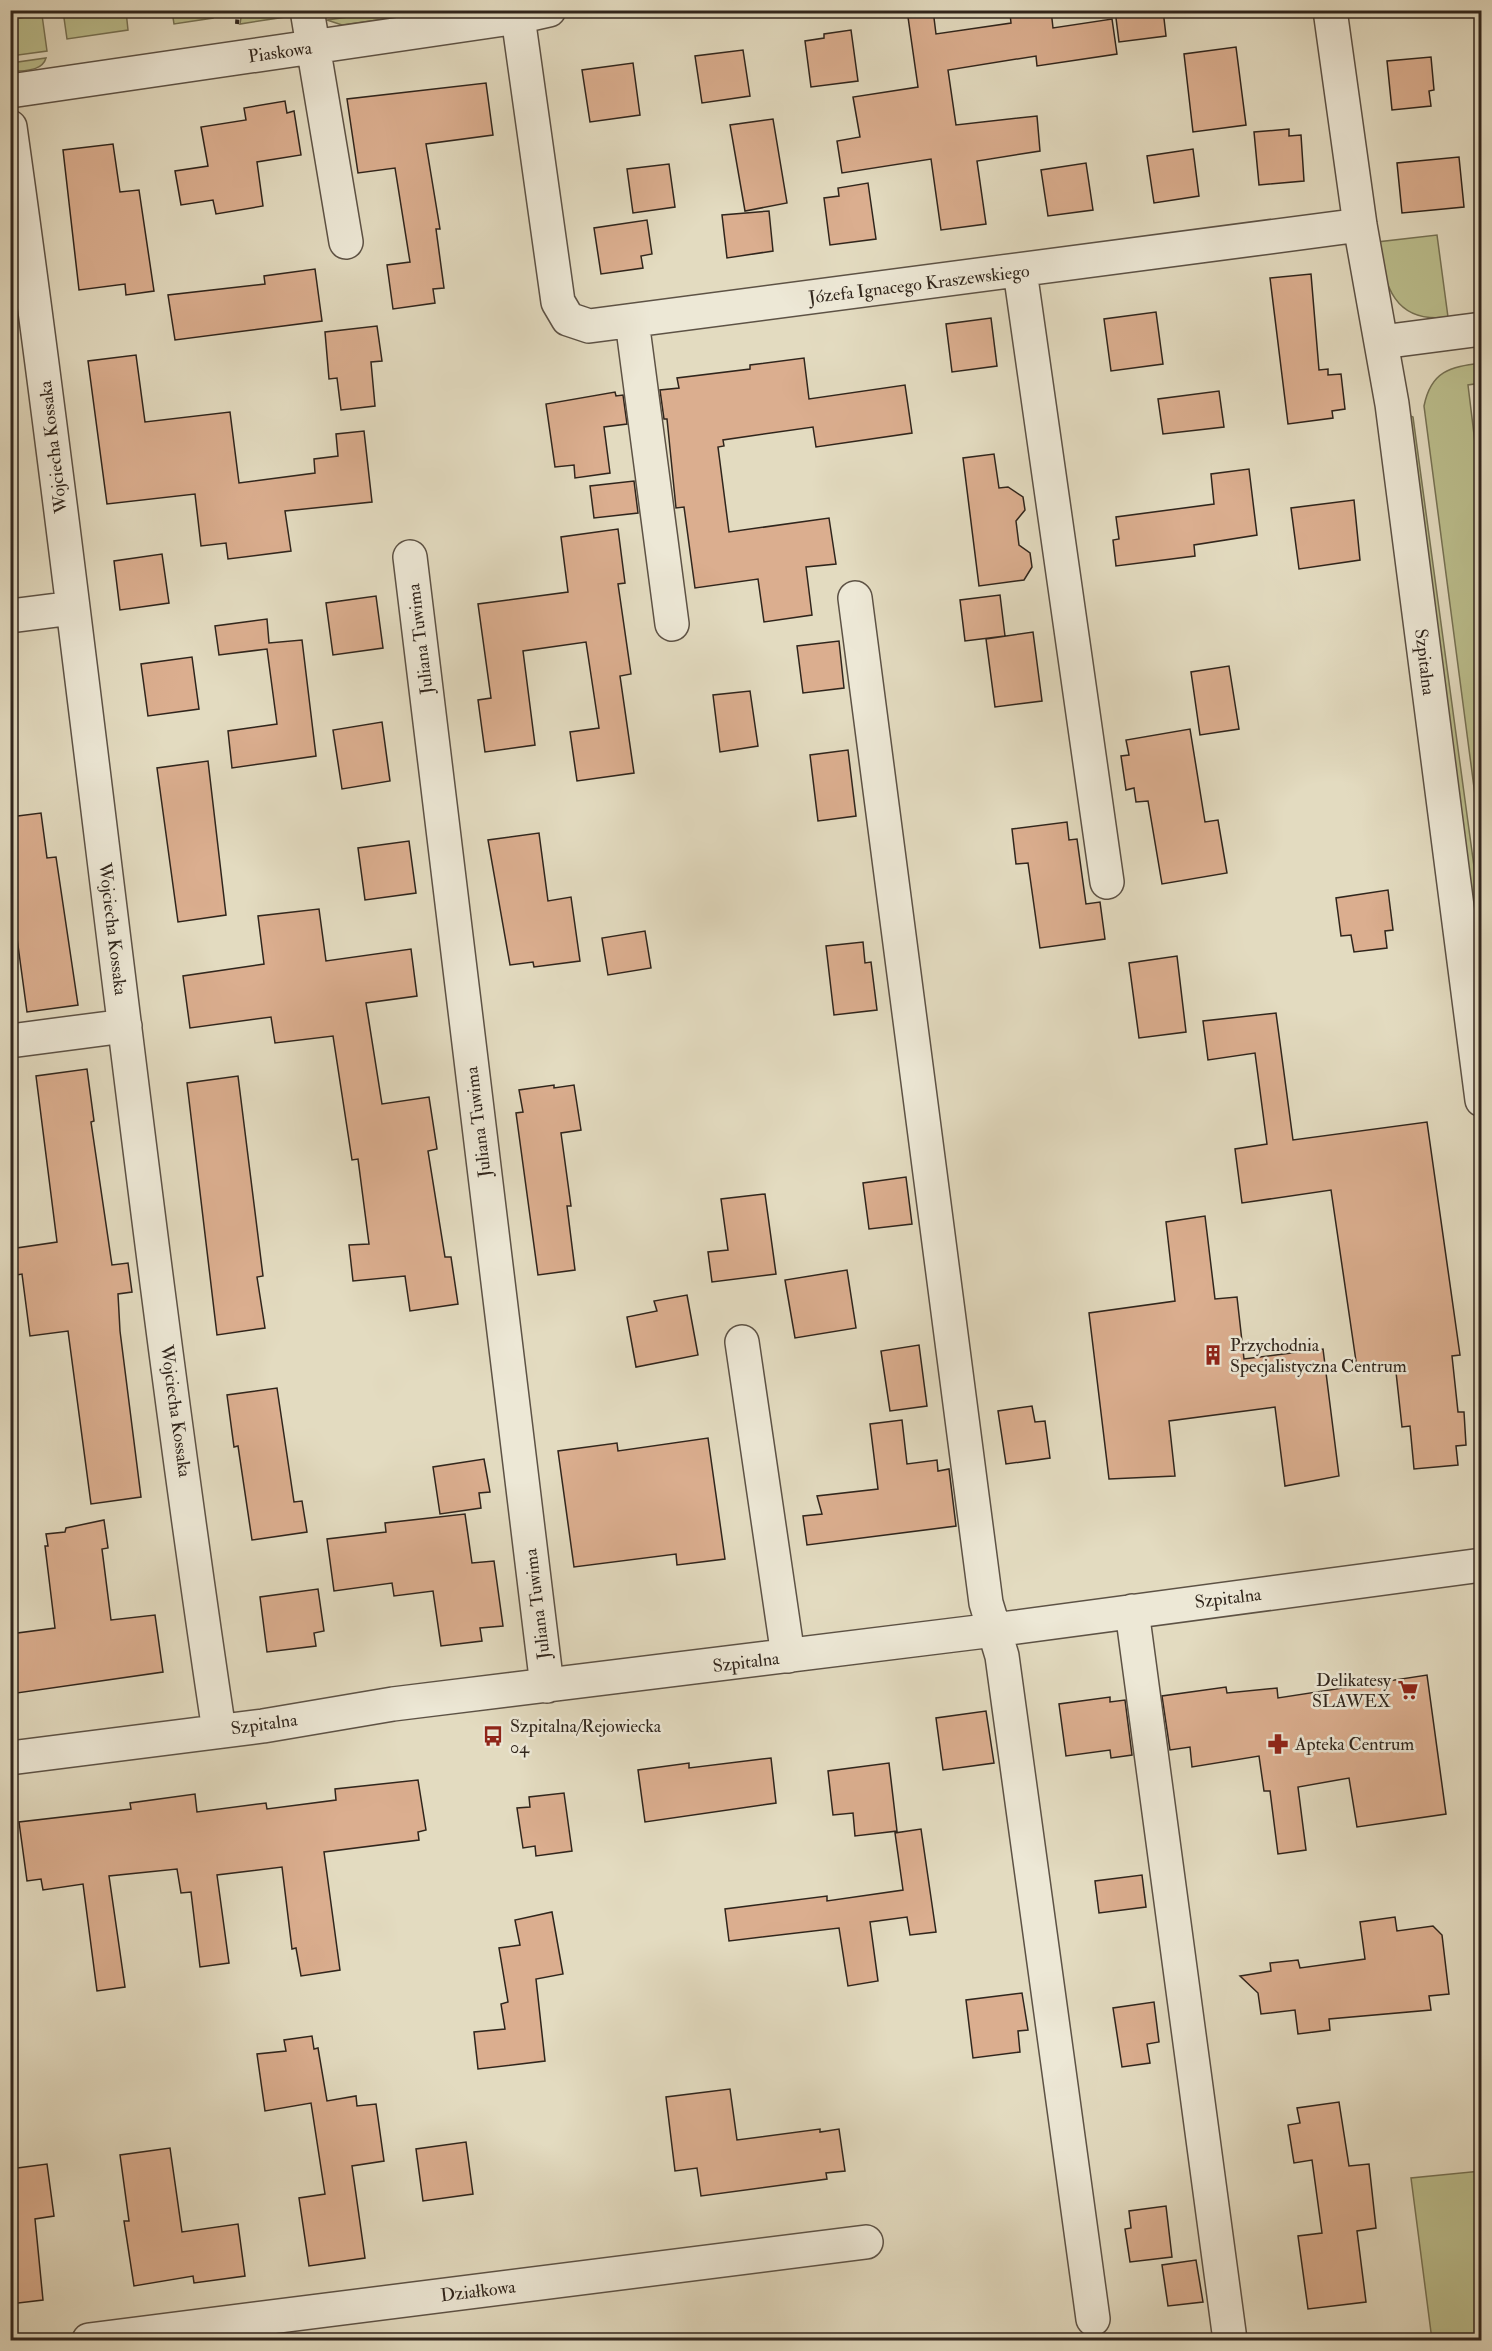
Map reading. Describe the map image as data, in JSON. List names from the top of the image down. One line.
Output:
{"streets":{"street":["Piaskowa","Józefa Ignacego Kraszewskiego","Wojciecha Kossaka","Juliana Tuwima","Szpitalna","Działkowa"]},"crossings":[["Piaskowa","Józefa Ignacego Kraszewskiego"],["Józefa Ignacego Kraszewskiego","Szpitalna"],["Wojciecha Kossaka","Szpitalna"],["Juliana Tuwima","Szpitalna"]],"places":{"building":["Przychodnia Specjalistyczna Centrum"],"supermarket":["Delikatesy SLAWEX"],"bus stop":["Szpitalna/Rejowiecka 04"],"pharmacy":["Apteka Centrum"]}}
